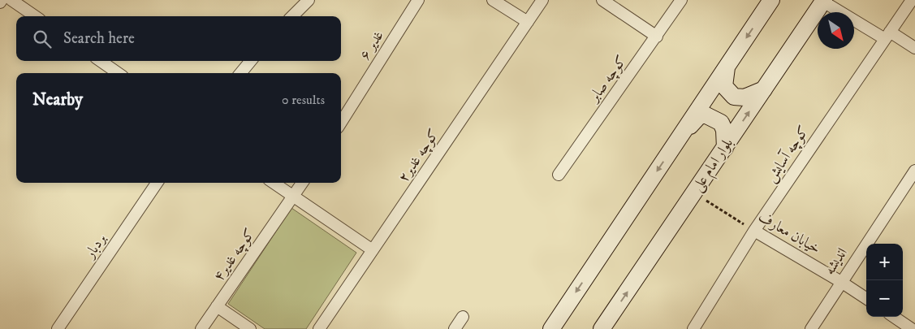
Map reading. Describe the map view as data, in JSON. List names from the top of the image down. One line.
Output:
{"streets":{"main road":["بلوار امام على"],"street":["غدیر ۶","کوچه صابر","کوچه آسایش","کوچه غدیر۲","خیابان معارف","بردبار","کوچه غدیر۴","اندیشه"]},"crossings":[["کوچه آسایش","خیابان معارف"],["بلوار امام على","خیابان معارف"],["خیابان معارف","اندیشه"]],"north":"bottom right","page":{"search":"Search here","heading":["Nearby","0 results"],"map_buttons":["+","−"]}}
